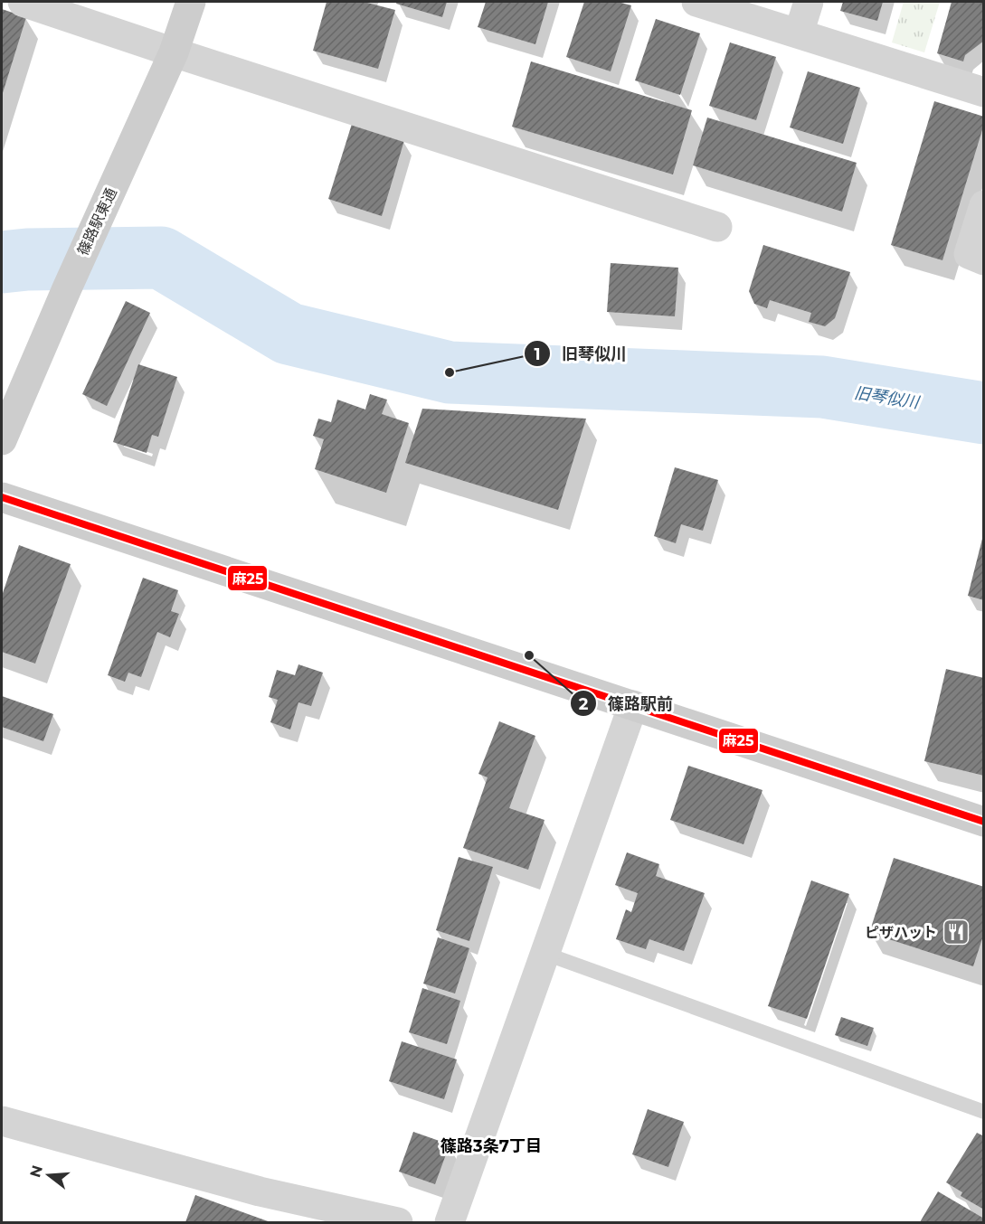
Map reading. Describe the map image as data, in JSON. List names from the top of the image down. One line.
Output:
{"streets":{"main road":["篠路駅東通"]},"districts":["篠路3条7丁目"],"water":["旧琴似川"],"places":{"other":["旧琴似川","篠路駅前"],"restaurant":["ピザハット"]},"lines":["transit line 麻25"],"north":"left"}
